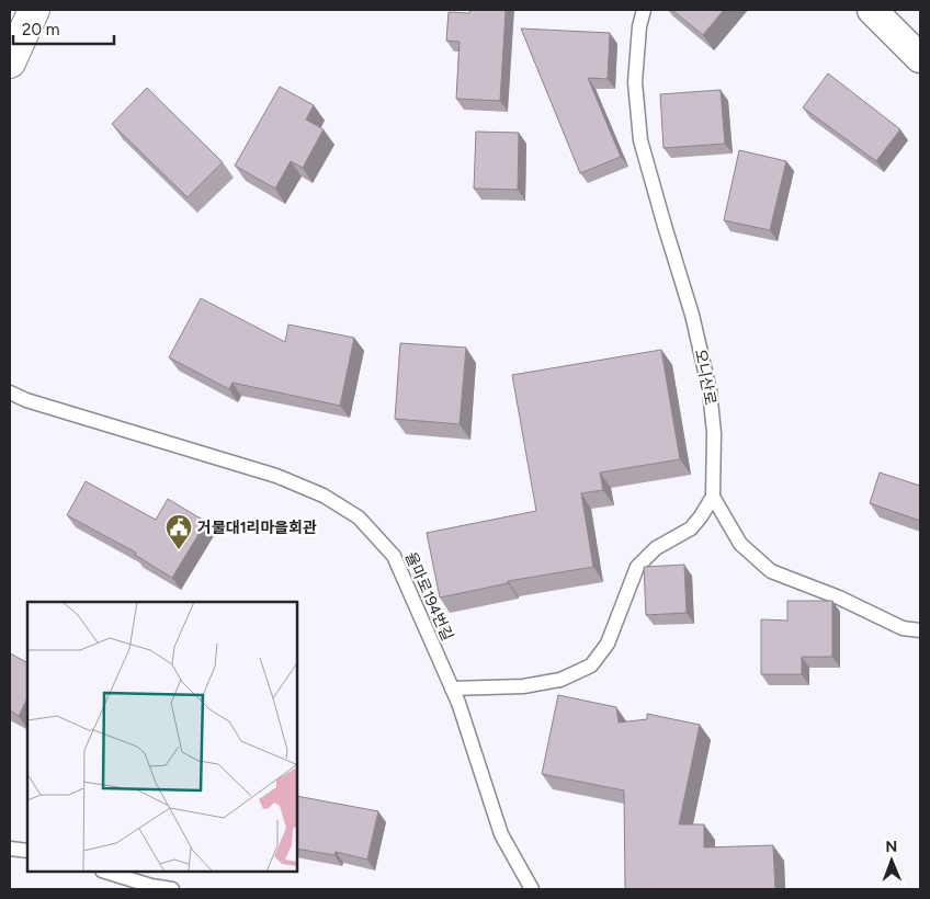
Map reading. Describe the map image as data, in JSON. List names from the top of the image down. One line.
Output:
{"streets":{"lane":["오니산로","율마로194번길"]},"places":{"public building":["거물대1리마을회관"]},"scale_bar":"20 m","north":"top"}
